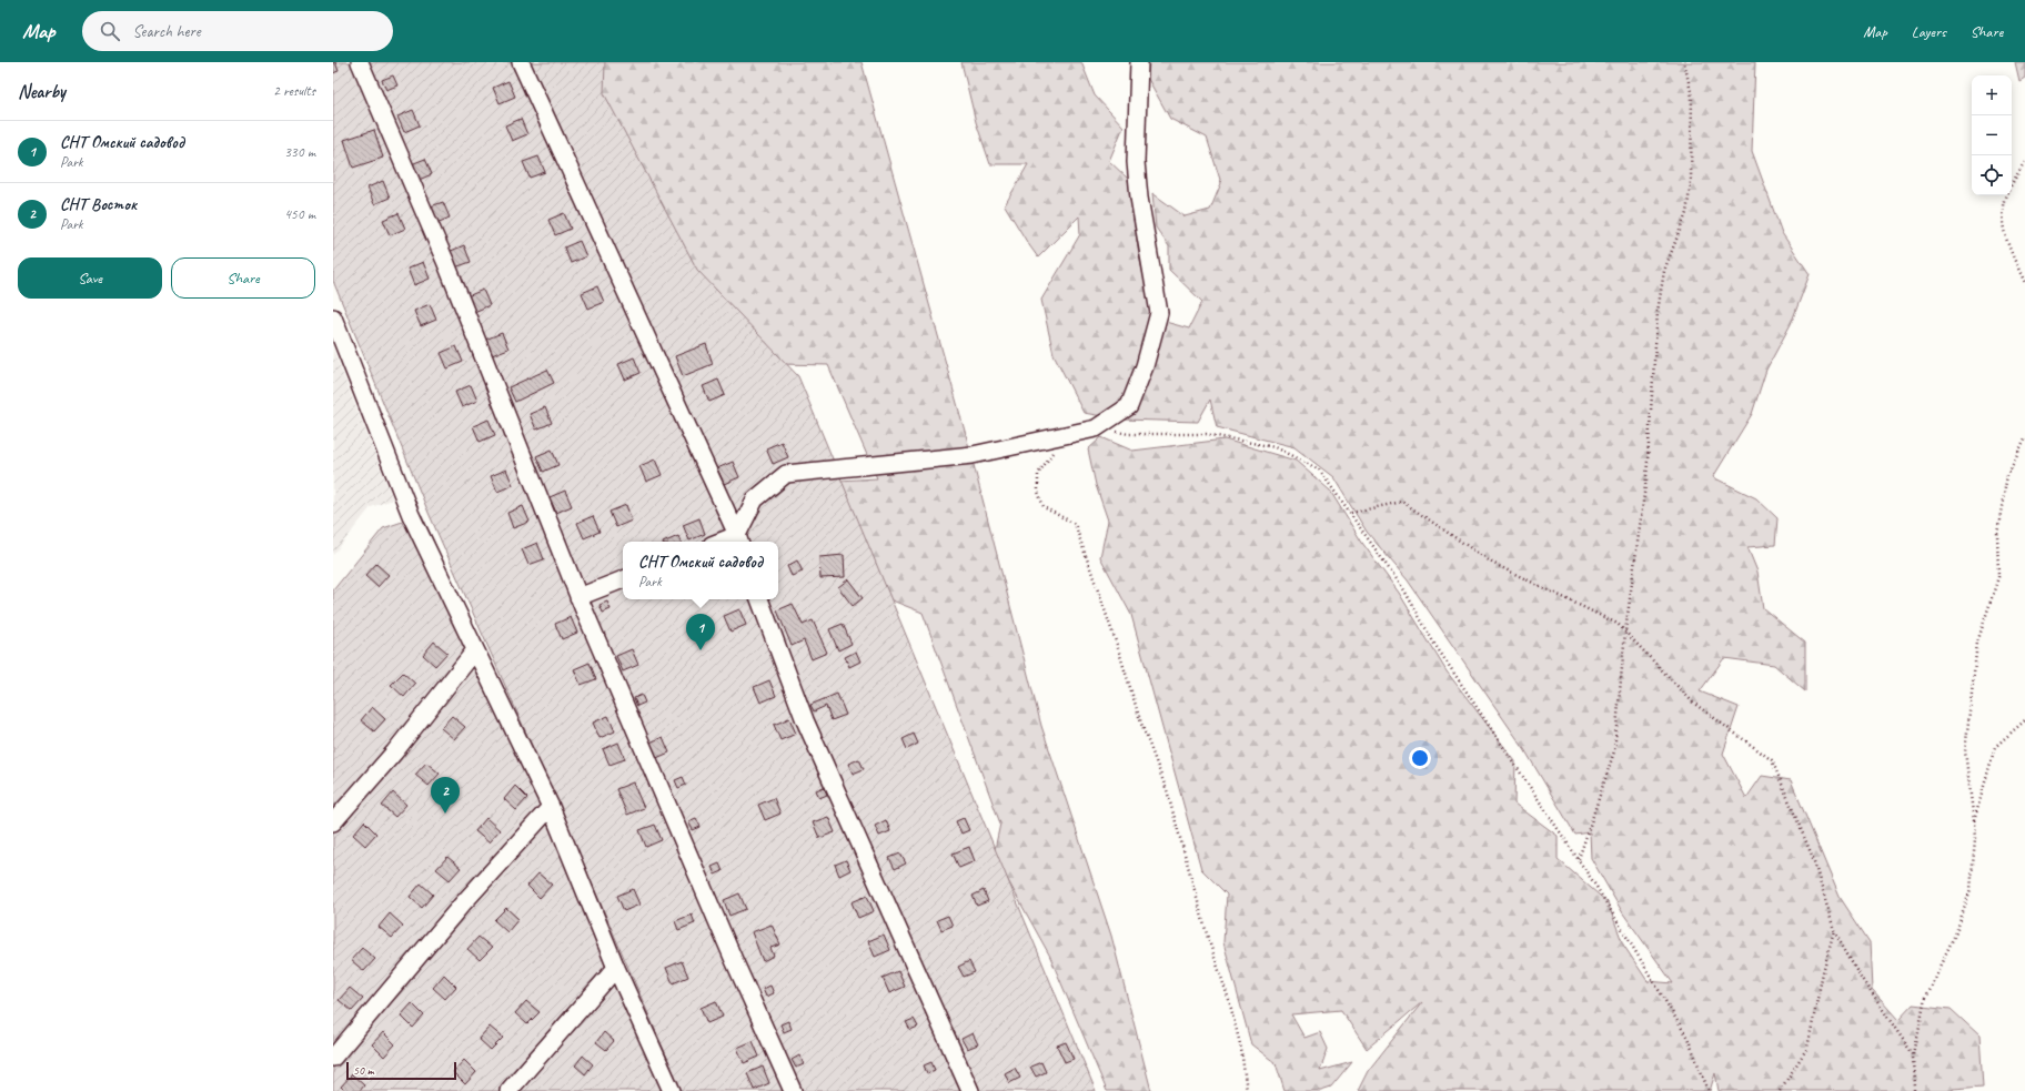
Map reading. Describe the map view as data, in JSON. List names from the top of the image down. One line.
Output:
{"scale_bar":"50 m","page":{"header":"Map","search":"Search here","nav":["Map","Layers","Share"],"heading":["Nearby","2 results"],"map_buttons":["+","−"],"list":[{"mark":"1","name":"СНТ Омский садовод","note":"Park","value":"330 m"},{"mark":"2","name":"СНТ Восток","note":"Park","value":"450 m"}],"buttons":["Save","Share"],"popup":["СНТ Омский садовод","Park"],"pins":["1","2"],"scale":"50 m"}}
